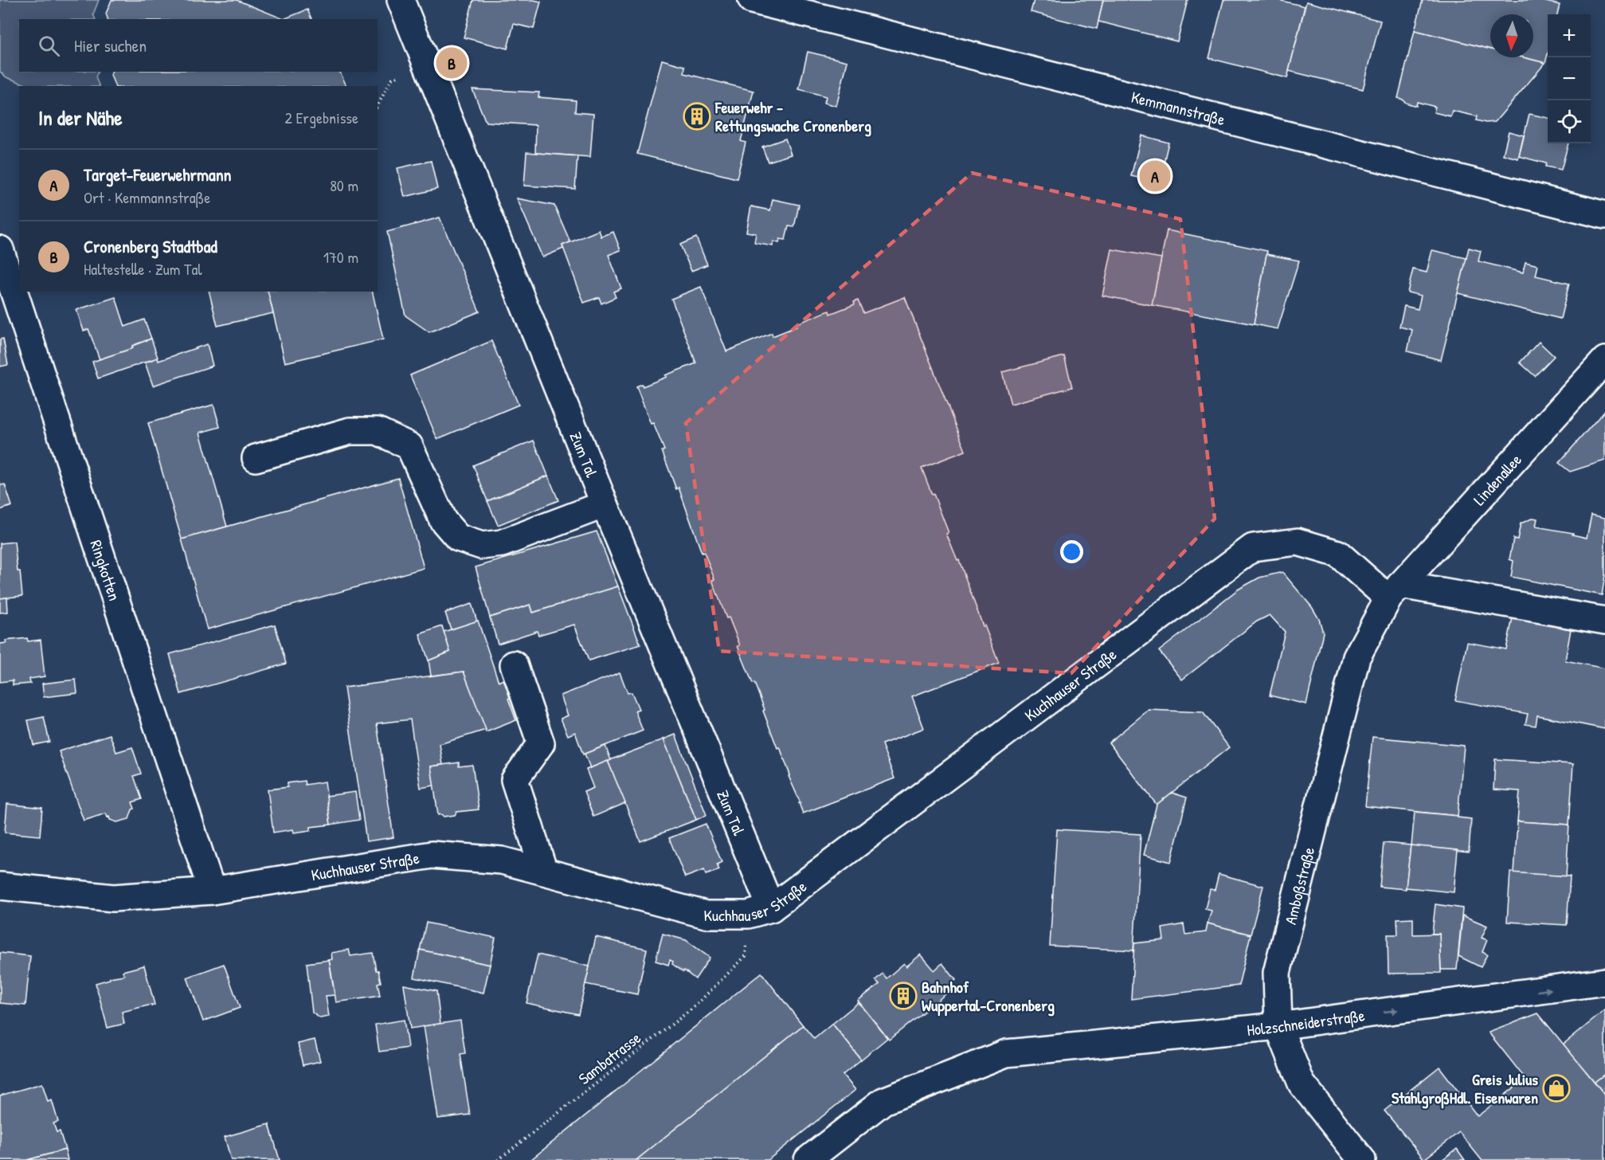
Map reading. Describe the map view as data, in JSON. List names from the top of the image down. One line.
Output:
{"streets":{"street":["Kemmannstraße","Zum Tal","Lindenallee","Ringkotten","Kuchhauser Straße","Amboßstraße","Holzschneiderstraße"],"path":["Sambatrasse"]},"crossings":[["Zum Tal","Kuchhauser Straße"],["Lindenallee","Kuchhauser Straße"],["Lindenallee","Amboßstraße"],["Ringkotten","Kuchhauser Straße"],["Kuchhauser Straße","Amboßstraße"],["Amboßstraße","Holzschneiderstraße"]],"one_way":["Holzschneiderstraße"],"places":{"building":["Feuerwehr - Rettungswache Cronenberg","Bahnhof Wuppertal-Cronenberg"],"shop":["Greis Julius StahlgroßHdl. Eisenwaren"]},"north":"bottom","page":{"map_buttons":["+","−"],"search":"Hier suchen","pins":["B","A"],"heading":["In der Nähe","2 Ergebnisse"],"list":[{"mark":"A","name":"Target-Feuerwehrmann","note":"Ort · Kemmannstraße","value":"80 m"},{"mark":"B","name":"Cronenberg Stadtbad","note":"Haltestelle · Zum Tal","value":"170 m"}]}}
